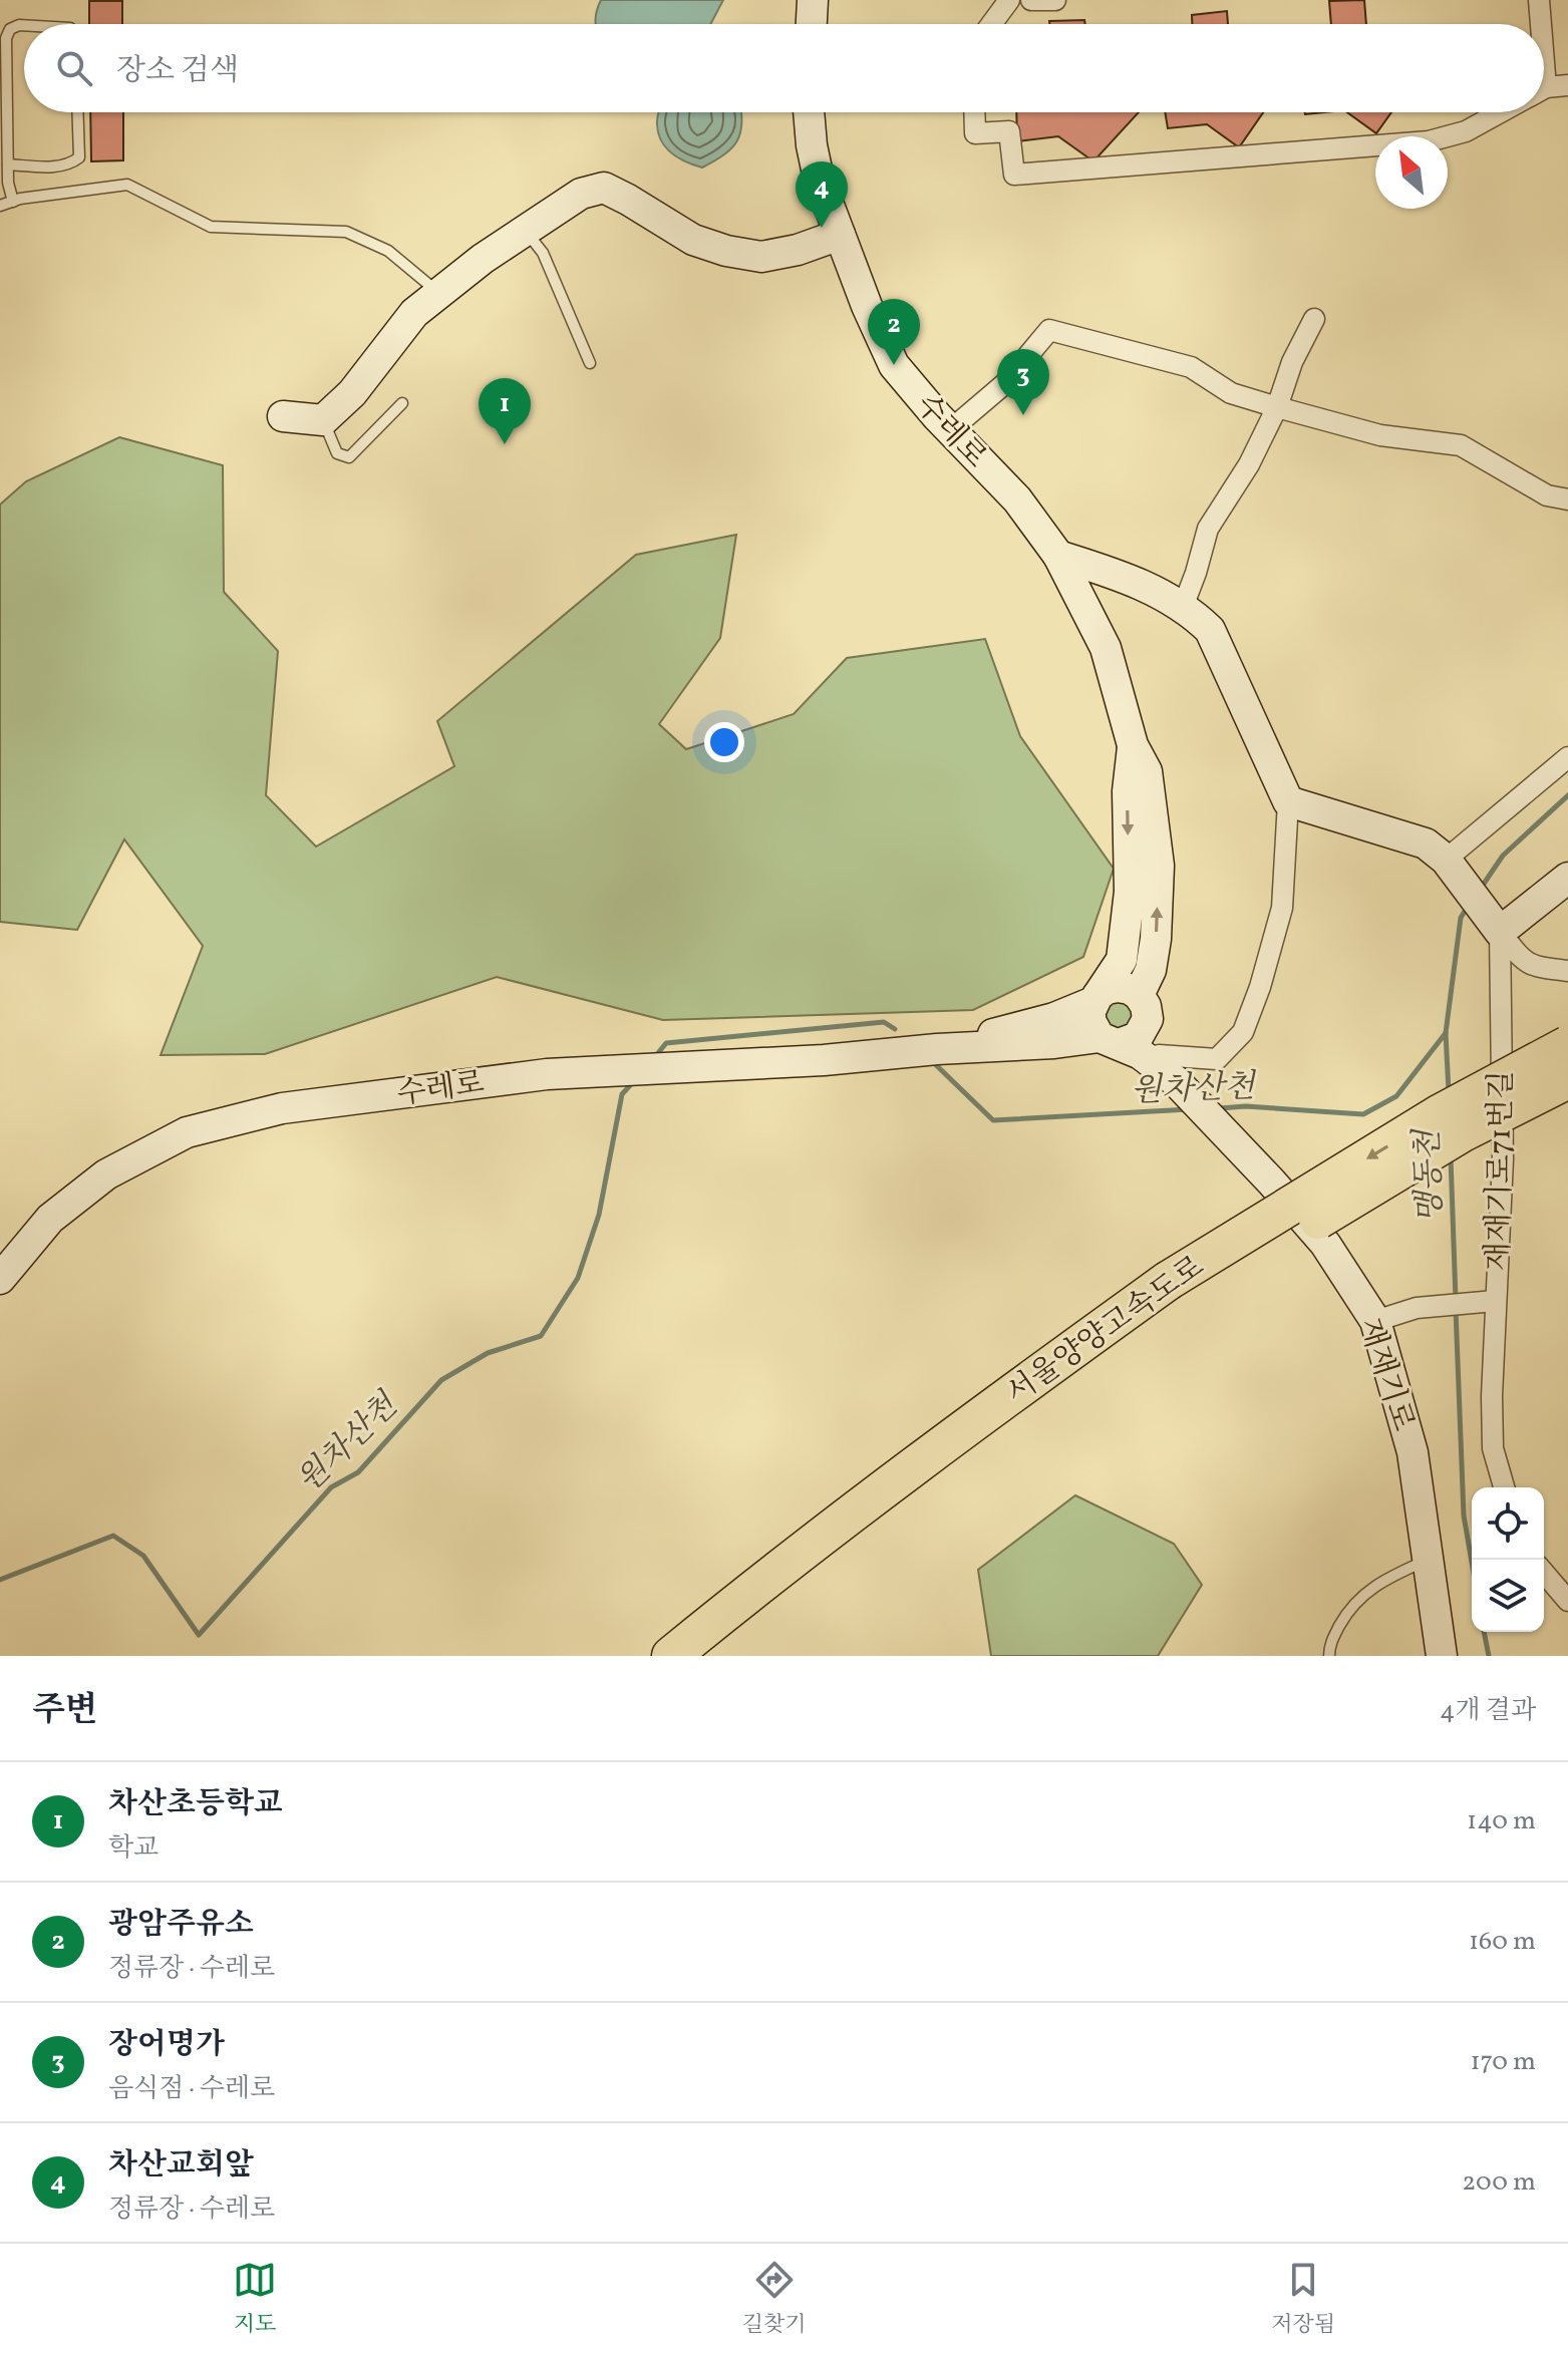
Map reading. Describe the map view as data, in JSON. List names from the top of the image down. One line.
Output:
{"streets":{"highway":["서울양양고속도로"],"main road":["수레로","재재기로"],"street":["재재기로71번길"]},"water":["원차산천","맹동천"],"north":"top left","page":{"search":"장소 검색","pins":["4","2","3","1"],"heading":["주변","4개 결과"],"list":[{"mark":"1","name":"차산초등학교","note":"학교","value":"140 m"},{"mark":"2","name":"광암주유소","note":"정류장 · 수레로","value":"160 m"},{"mark":"3","name":"장어명가","note":"음식점 · 수레로","value":"170 m"},{"mark":"4","name":"차산교회앞","note":"정류장 · 수레로","value":"200 m"}],"nav":["지도","길찾기","저장됨"]}}
